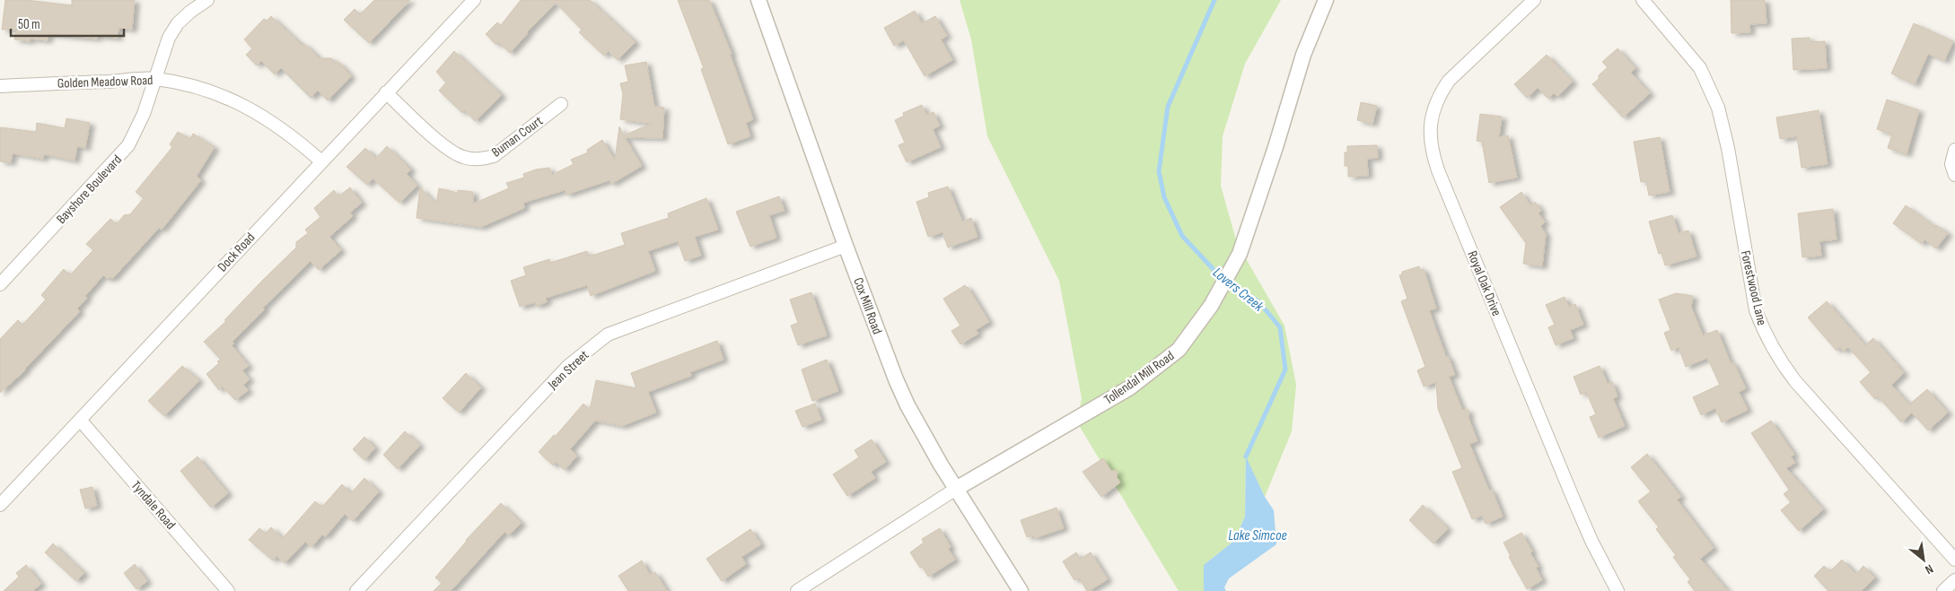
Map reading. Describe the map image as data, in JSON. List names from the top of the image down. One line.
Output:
{"streets":{"street":["Golden Meadow Road","Buman Court","Bayshore Boulevard","Dock Road","Royal Oak Drive","Forestwood Lane","Cox Mill Road","Jean Street","Tollendal Mill Road","Tyndale Road"]},"crossings":[["Golden Meadow Road","Bayshore Boulevard"],["Golden Meadow Road","Dock Road"],["Buman Court","Dock Road"],["Dock Road","Tyndale Road"],["Cox Mill Road","Jean Street"],["Cox Mill Road","Tollendal Mill Road"]],"water":["Lovers Creek","Lake Simcoe"],"scale_bar":"50 m","north":"bottom right"}
